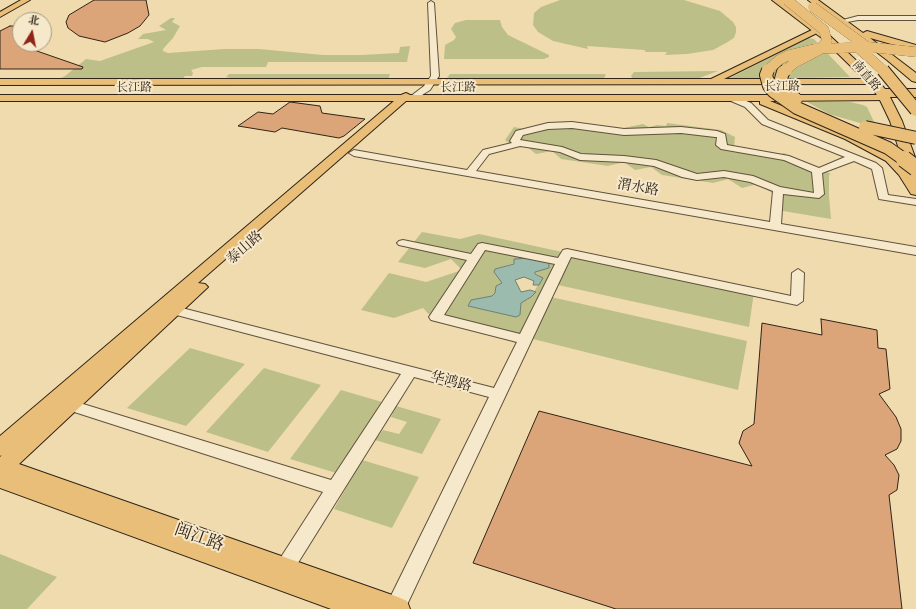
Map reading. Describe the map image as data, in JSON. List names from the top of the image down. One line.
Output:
{"streets":{"highway":["南直路","长江路"],"main road":["泰山路","闽江路"],"street":["渭水路","华鸿路"]},"crossings":[["南直路","长江路"],["长江路","泰山路"],["渭水路","泰山路"],["泰山路","华鸿路"],["泰山路","闽江路"]],"north":"top"}
